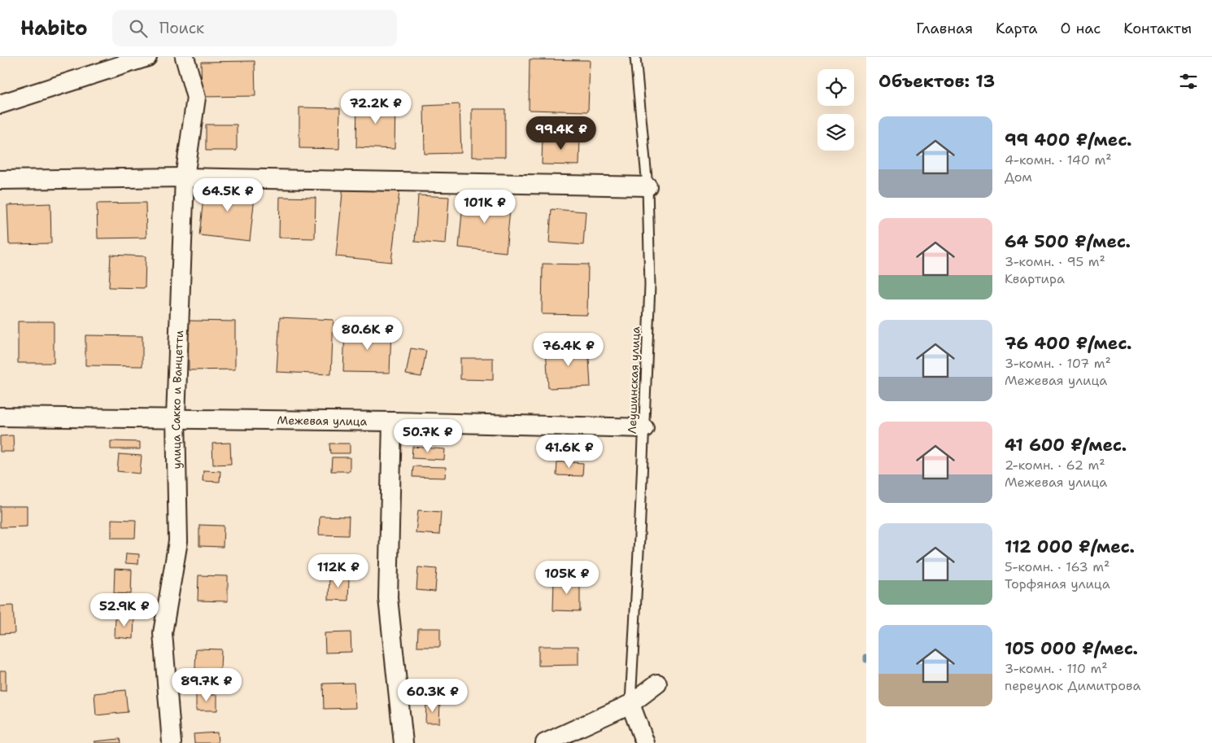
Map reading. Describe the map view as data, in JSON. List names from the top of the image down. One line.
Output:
{"streets":{"street":["улица Сакко и Ванцетти","Межевая улица"],"lane":["Леушинская улица"]},"crossings":[["Леушинская улица","Межевая улица"],["улица Сакко и Ванцетти","Межевая улица"]],"page":{"header":"Habito","search":"Поиск","nav":["Главная","Карта","О нас","Контакты"],"heading":"Объектов: 13","price":["72.2K ₽","99.4K ₽","64.5K ₽","101K ₽","80.6K ₽","76.4K ₽","50.7K ₽","41.6K ₽","112K ₽","105K ₽","52.9K ₽","89.7K ₽","60.3K ₽"],"list":[{"name":"99 400 ₽/мес.","note":"4-комн. · 140 m² · Дом"},{"name":"64 500 ₽/мес.","note":"3-комн. · 95 m² · Квартира"},{"name":"76 400 ₽/мес.","note":"3-комн. · 107 m² · Межевая улица"},{"name":"41 600 ₽/мес.","note":"2-комн. · 62 m² · Межевая улица"},{"name":"112 000 ₽/мес.","note":"5-комн. · 163 m² · Торфяная улица"},{"name":"105 000 ₽/мес.","note":"3-комн. · 110 m² · переулок Димитрова"}]}}
